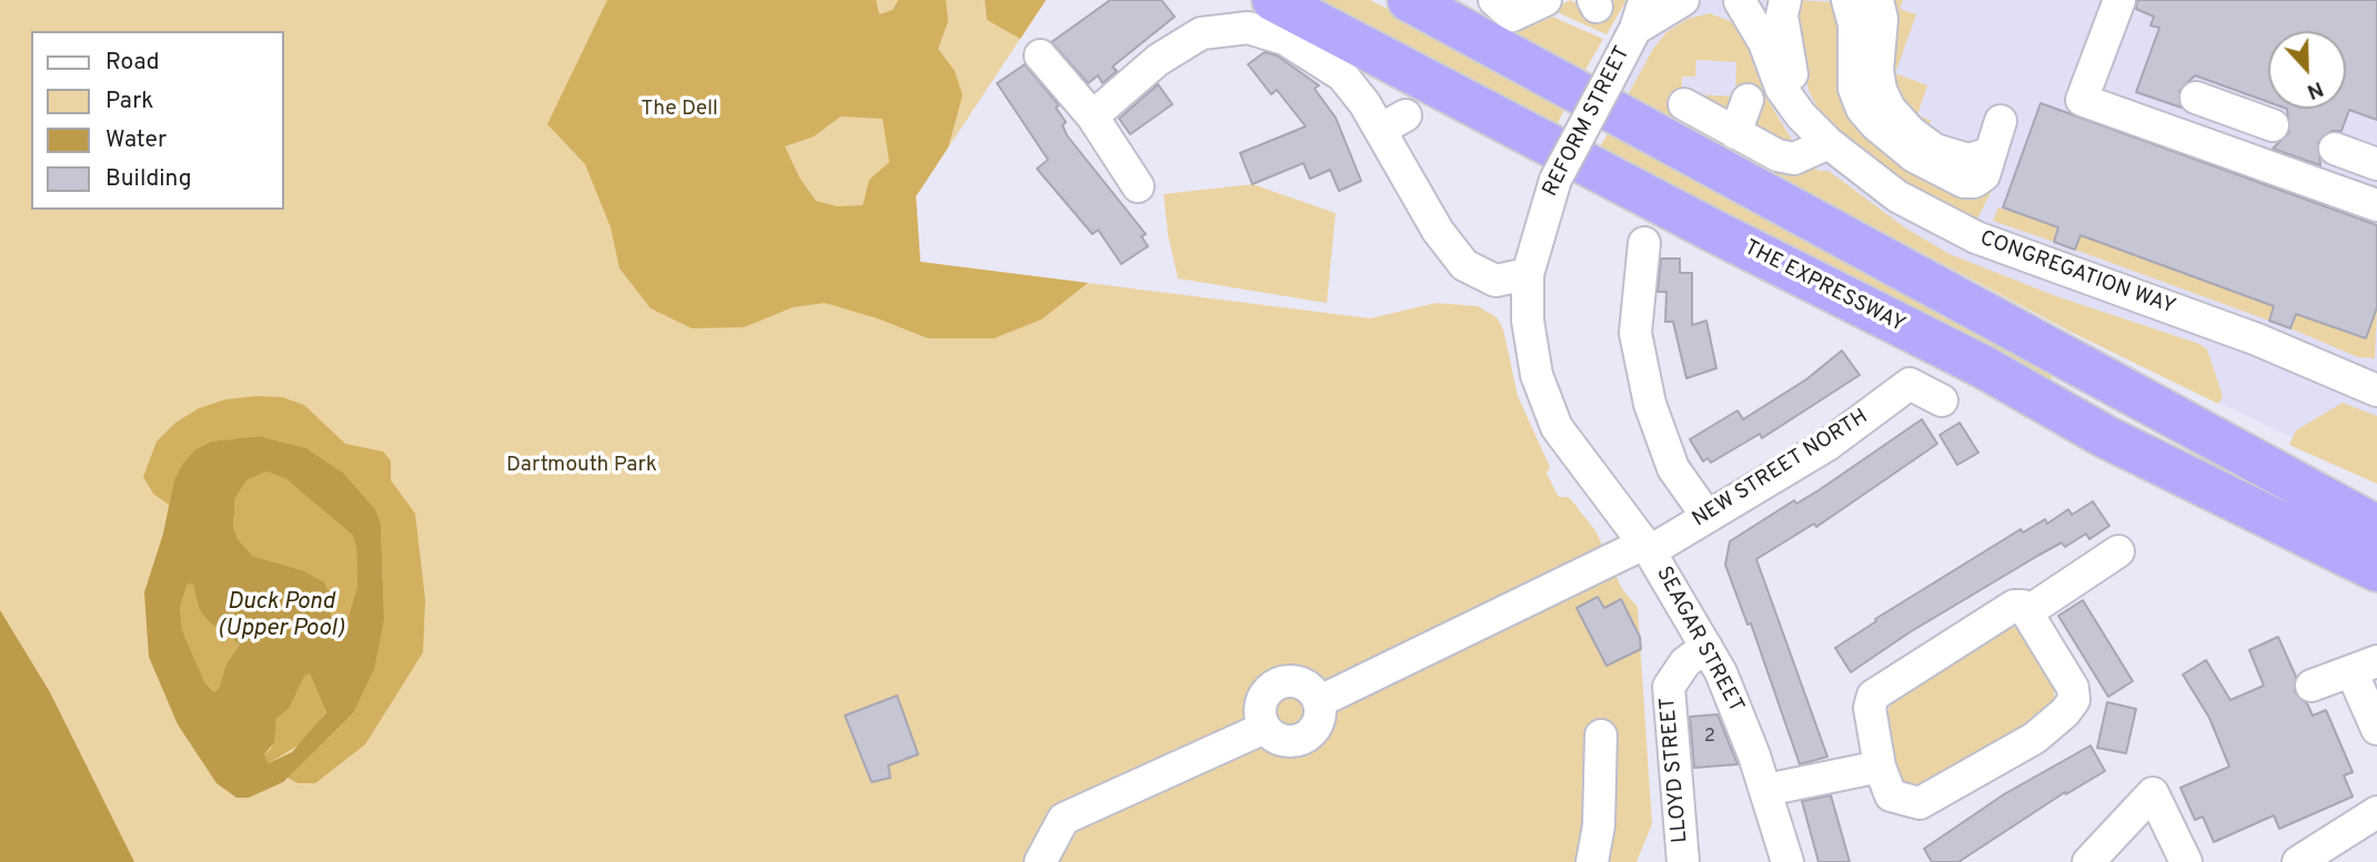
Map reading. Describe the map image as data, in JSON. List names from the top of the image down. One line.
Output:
{"streets":{"highway":["THE EXPRESSWAY"],"street":["REFORM STREET","CONGREGATION WAY","NEW STREET NORTH","SEAGAR STREET","LLOYD STREET"]},"crossings":[["REFORM STREET","NEW STREET NORTH"],["REFORM STREET","SEAGAR STREET"],["NEW STREET NORTH","SEAGAR STREET"],["SEAGAR STREET","LLOYD STREET"]],"water":["Duck Pond (Upper Pool)"],"parks":["The Dell","Dartmouth Park"],"house_numbers":["2"],"legend":["Road","Park","Water","Building"],"north":"bottom"}
